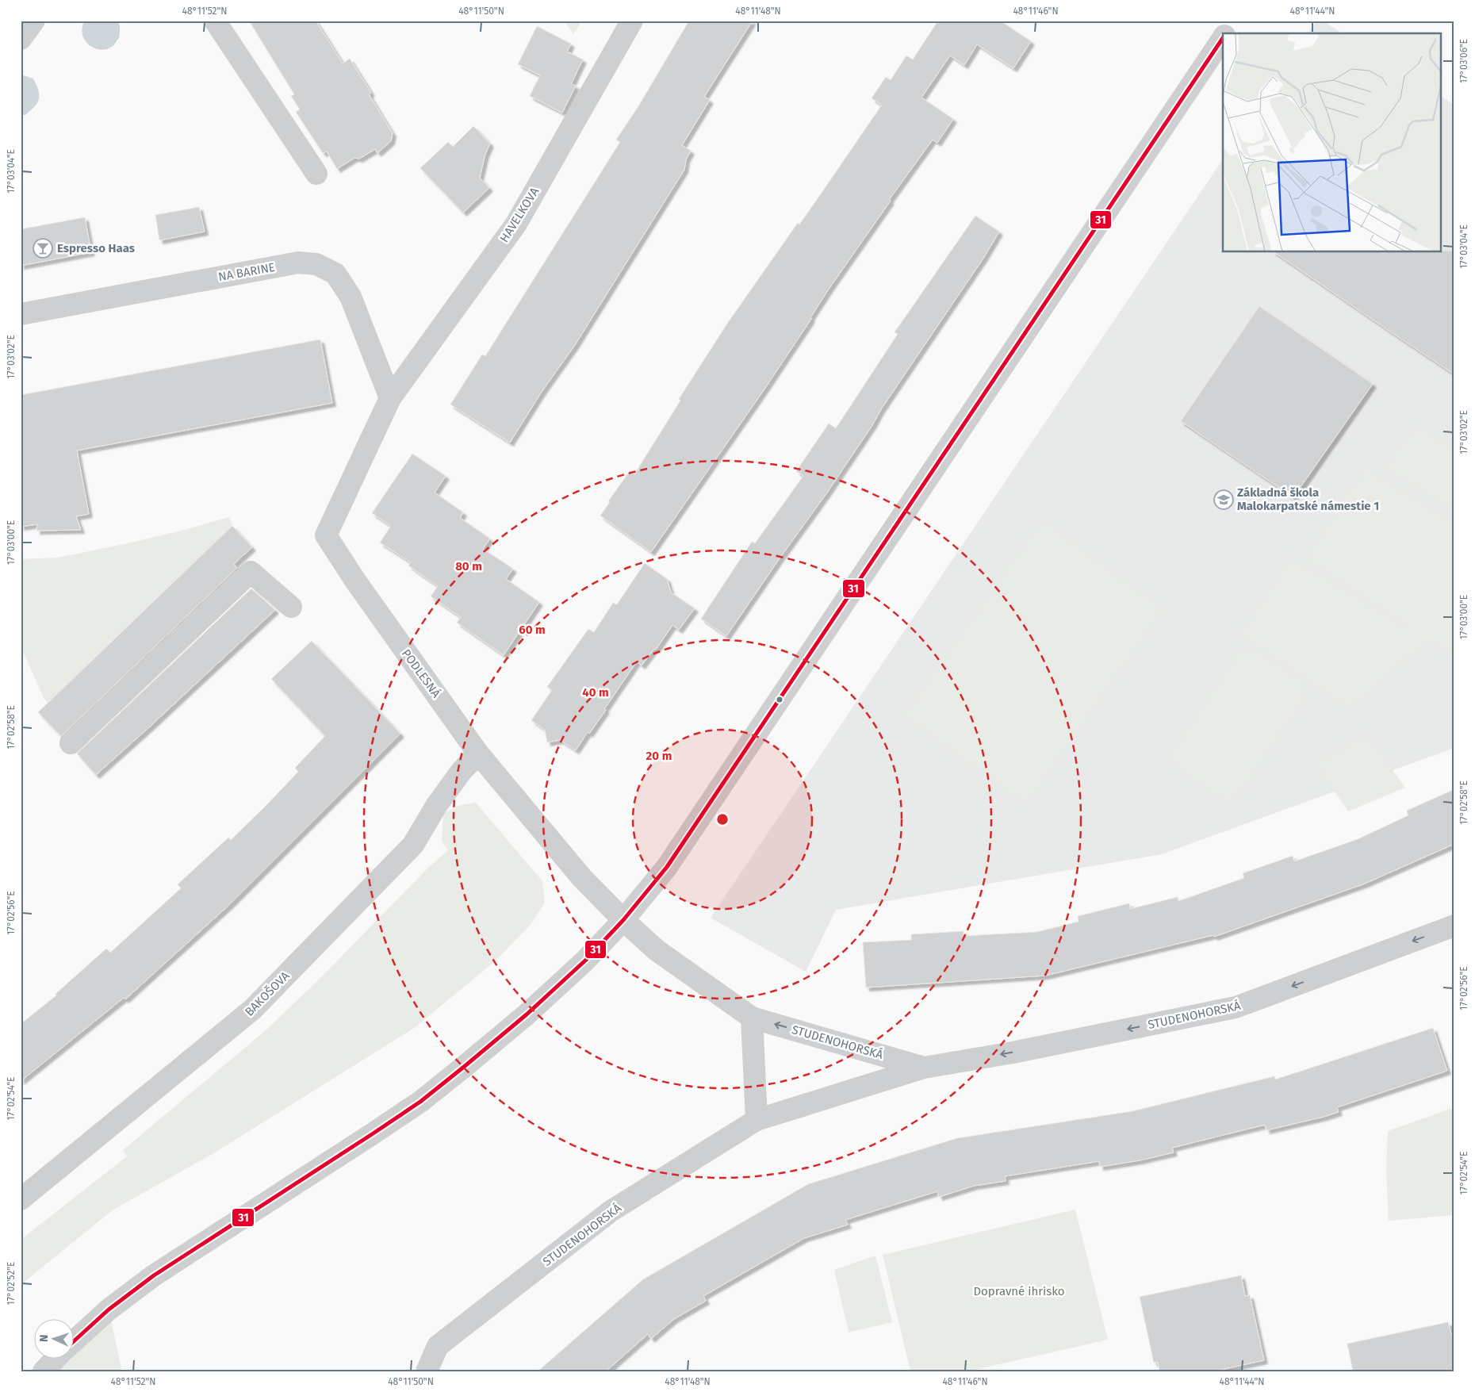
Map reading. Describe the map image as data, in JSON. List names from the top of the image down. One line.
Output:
{"streets":{"street":["HAVELKOVA","NA BARINE","PODLESNÁ","BAKOŠOVA","STUDENOHORSKÁ"]},"crossings":[["HAVELKOVA","NA BARINE"],["HAVELKOVA","PODLESNÁ"],["NA BARINE","PODLESNÁ"],["PODLESNÁ","BAKOŠOVA"],["PODLESNÁ","STUDENOHORSKÁ"]],"one_way":["STUDENOHORSKÁ"],"parks":["Dopravné ihrisko"],"places":{"bar":["Espresso Haas"],"school or university":["Základná škola Malokarpatské námestie 1"]},"lines":["transit line 31"],"north":"left","coordinates":["48°11'52\"N","48°11'50\"N","48°11'48\"N","48°11'46\"N","48°11'44\"N","17°03'06\"E","17°03'04\"E","17°03'02\"E","17°03'00\"E","17°02'58\"E","17°02'56\"E","17°02'54\"E","17°02'52\"E"],"rings":["80 m","60 m","40 m","20 m"]}
